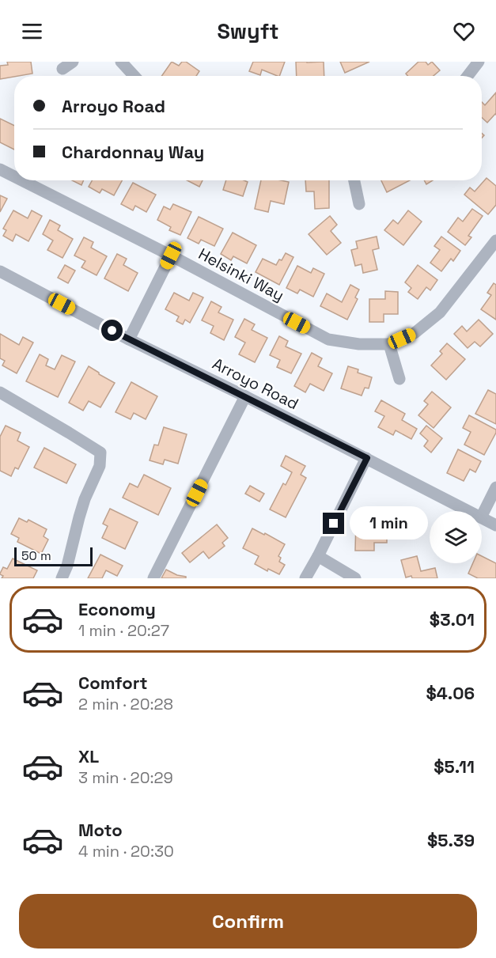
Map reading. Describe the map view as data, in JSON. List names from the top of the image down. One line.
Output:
{"streets":{"street":["Helsinki Way","Arroyo Road"]},"scale_bar":"50 m","page":{"header":"Swyft","banner":["Arroyo Road","Chardonnay Way"],"bubble":"1 min","scale":"50 m","list":[{"name":"Economy","note":"1 min · 20:27","value":"$3.01"},{"name":"Comfort","note":"2 min · 20:28","value":"$4.06"},{"name":"XL","note":"3 min · 20:29","value":"$5.11"},{"name":"Moto","note":"4 min · 20:30","value":"$5.39"}],"buttons":"Confirm"}}
